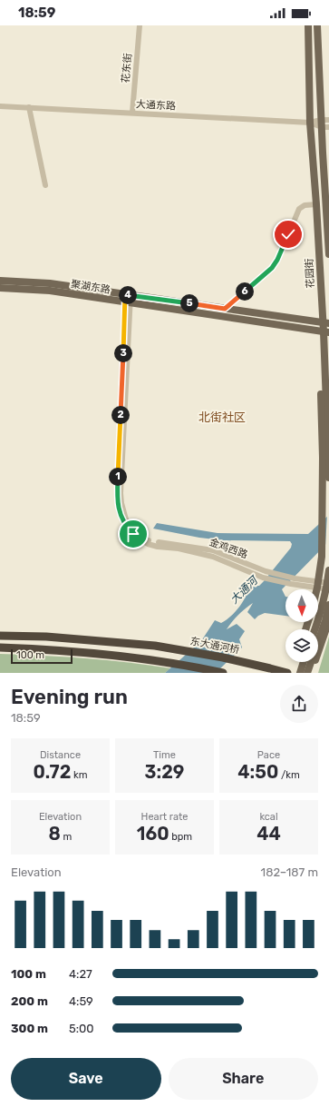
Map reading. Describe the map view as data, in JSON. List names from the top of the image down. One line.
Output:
{"streets":{"highway":["东大通河桥"],"main road":["花园街","聚湖东路"],"street":["花东街","大通东路","金鸡西路"]},"crossings":[["花东街","大通东路"],["大通东路","花园街"],["花园街","聚湖东路"]],"districts":["北街社区"],"water":["大通河"],"scale_bar":"100 m","north":"bottom","page":{"status":"18:59","pins":["6","4","5","3","2","1"],"scale":"100 m","heading":["Evening run","18:59"],"stats":[["Distance","0.72 km"],["Time","3:29"],["Pace","4:50 /km"],["Elevation","8 m"],["Heart rate","160 bpm"],["kcal","44"]],"chart":["Elevation","182–187 m"],"list":[{"name":"100 m","note":"4:27"},{"name":"200 m","note":"4:59"},{"name":"300 m","note":"5:00"}],"buttons":["Save","Share"]}}
